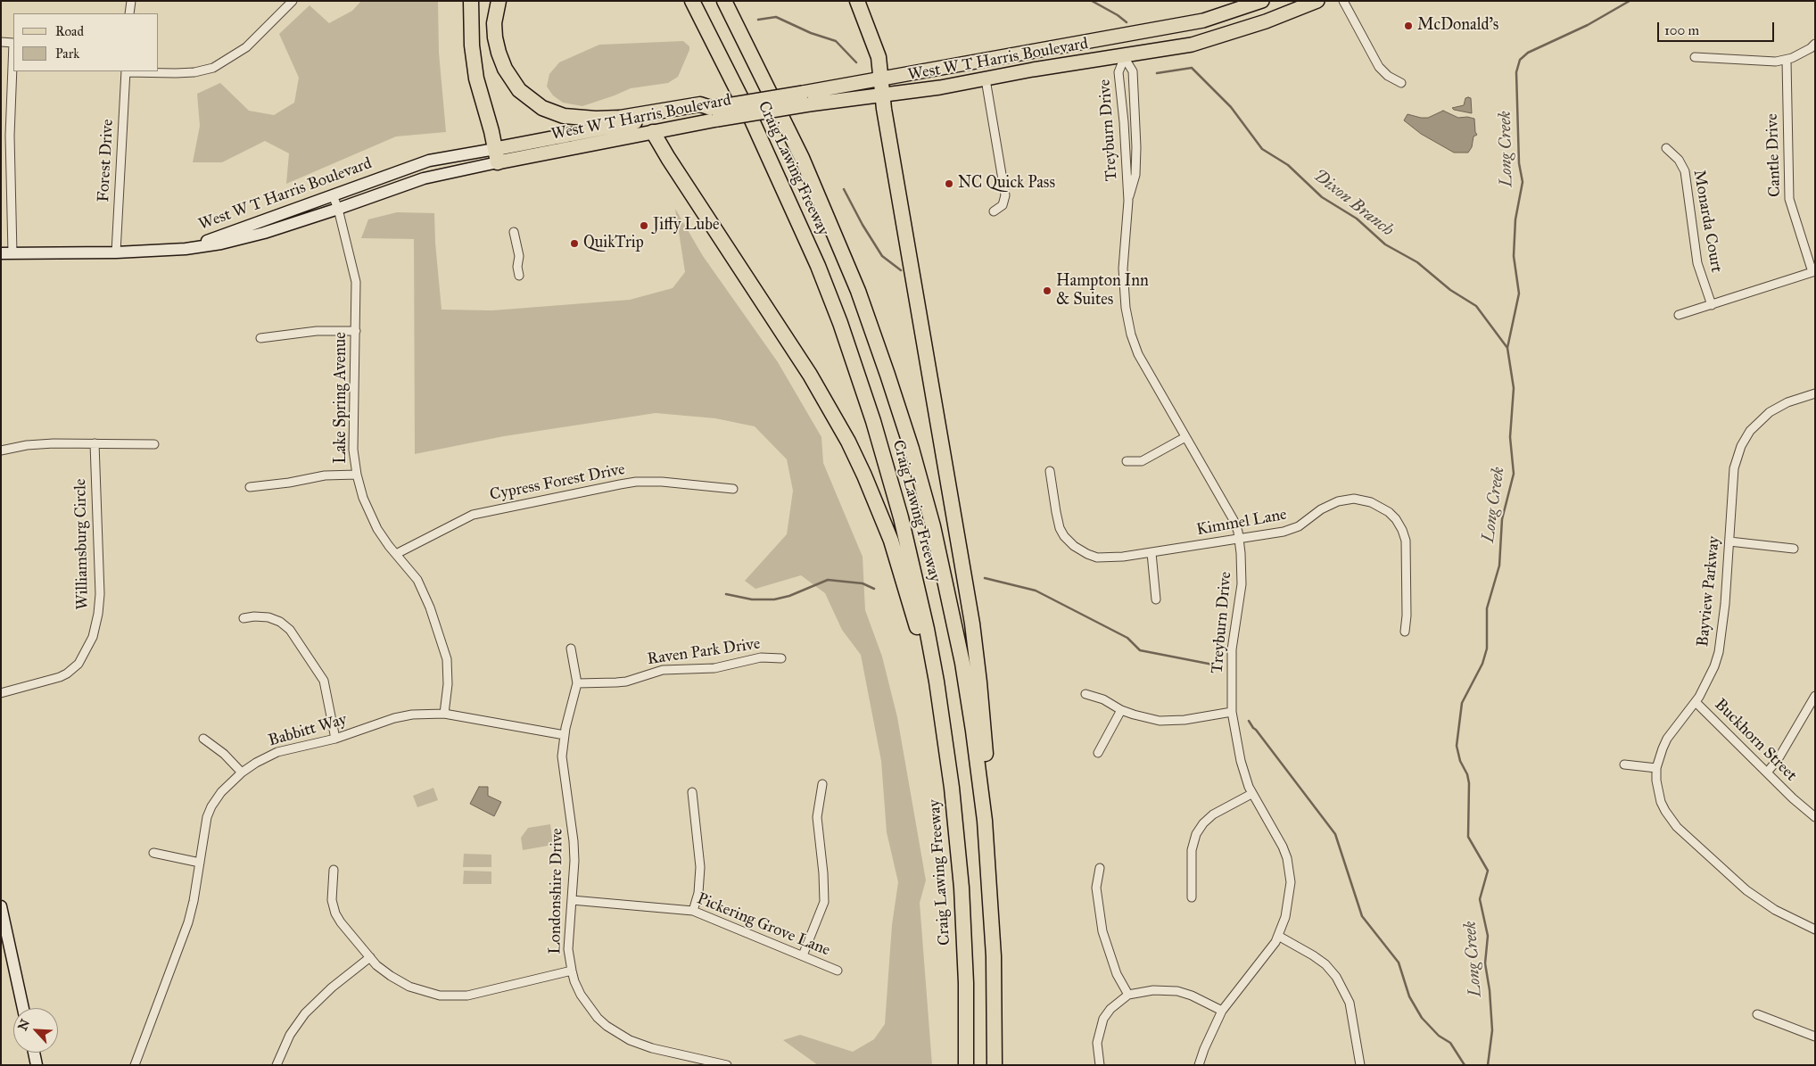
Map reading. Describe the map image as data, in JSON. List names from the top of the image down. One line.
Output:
{"streets":{"highway":["Craig Lawing Freeway"],"main road":["West W T Harris Boulevard"],"street":["Treyburn Drive","Cantle Drive","Forest Drive","Monarda Court","Lake Spring Avenue","Cypress Forest Drive","Kimmel Lane","Williamsburg Circle","Bayview Parkway","Raven Park Drive","Babbitt Way","Buckhorn Street","Londonshire Drive","Pickering Grove Lane"]},"crossings":[["West W T Harris Boulevard","Treyburn Drive"],["West W T Harris Boulevard","Forest Drive"],["West W T Harris Boulevard","Lake Spring Avenue"],["Treyburn Drive","Kimmel Lane"],["Lake Spring Avenue","Cypress Forest Drive"],["Lake Spring Avenue","Babbitt Way"],["Bayview Parkway","Buckhorn Street"],["Raven Park Drive","Londonshire Drive"],["Babbitt Way","Londonshire Drive"],["Londonshire Drive","Pickering Grove Lane"]],"water":["Long Creek","Dixon Branch"],"places":["McDonald's","NC Quick Pass","Jiffy Lube","QuikTrip","Hampton Inn & Suites"],"legend":["Road","Park"],"scale_bar":"100 m","north":"top left"}
